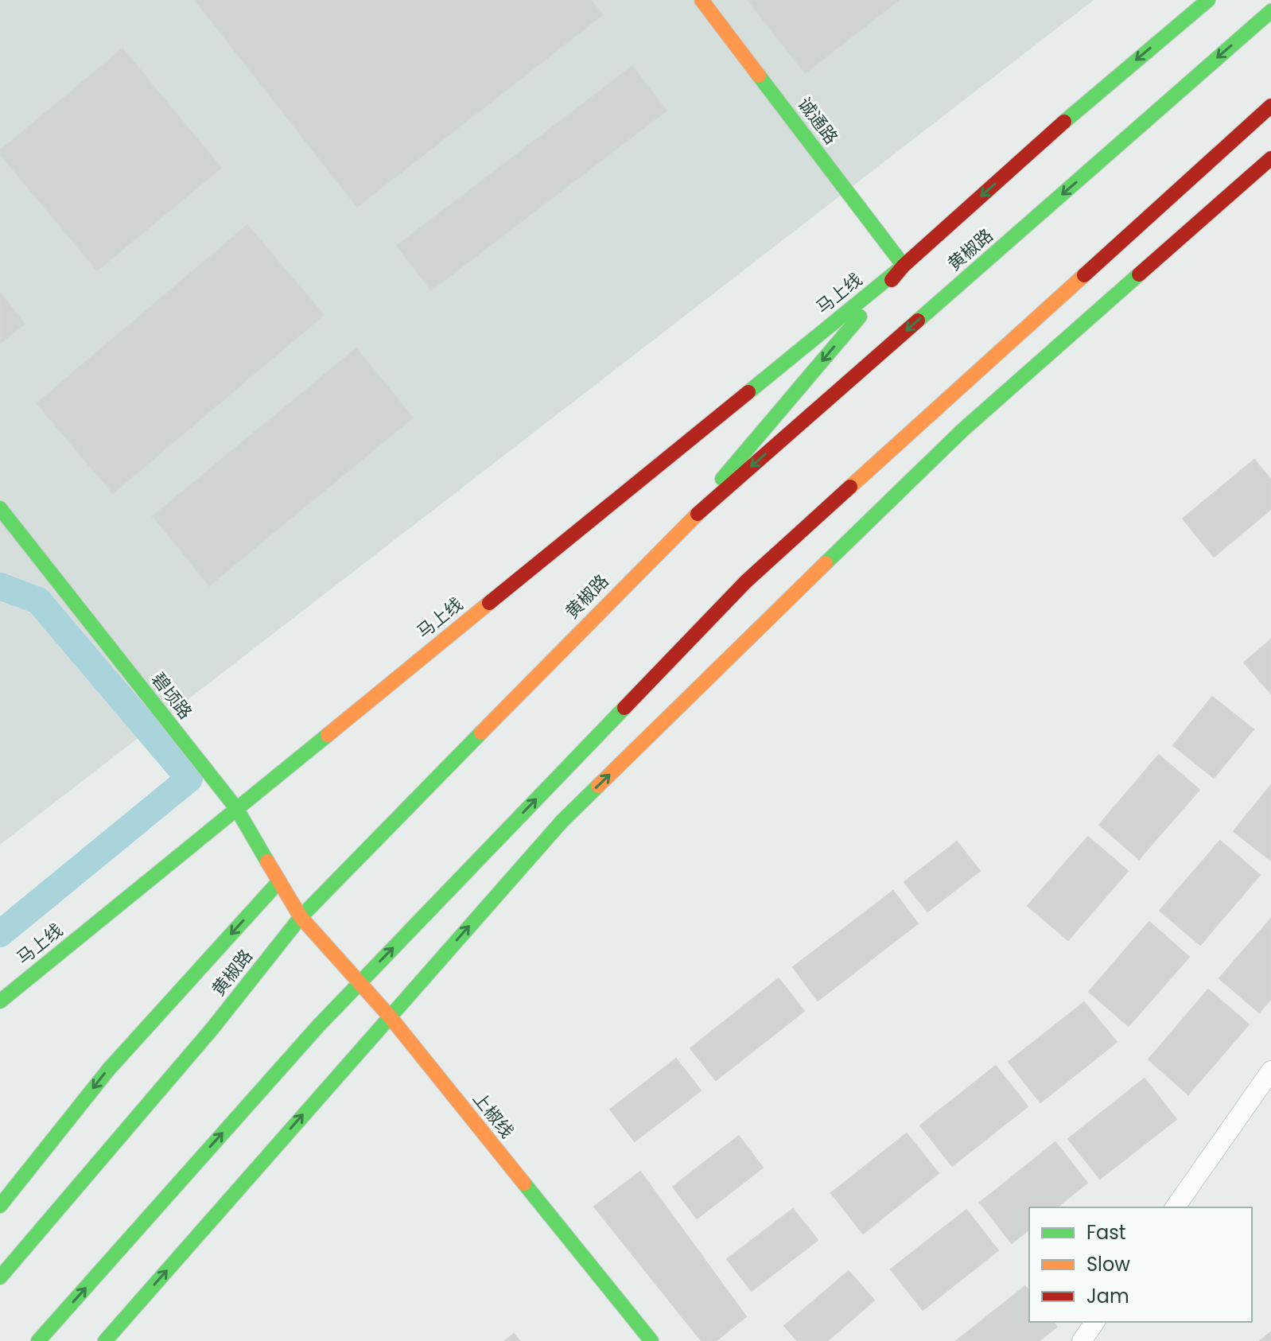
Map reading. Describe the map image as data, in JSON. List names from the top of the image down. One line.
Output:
{"streets":{"main road":["诚通路","黄椒路","马上线","碧顷路","上椒线"]},"crossings":[["诚通路","马上线"],["黄椒路","碧顷路"],["黄椒路","上椒线"],["马上线","碧顷路"],["碧顷路","上椒线"]],"legend":["Fast","Slow","Jam"]}
